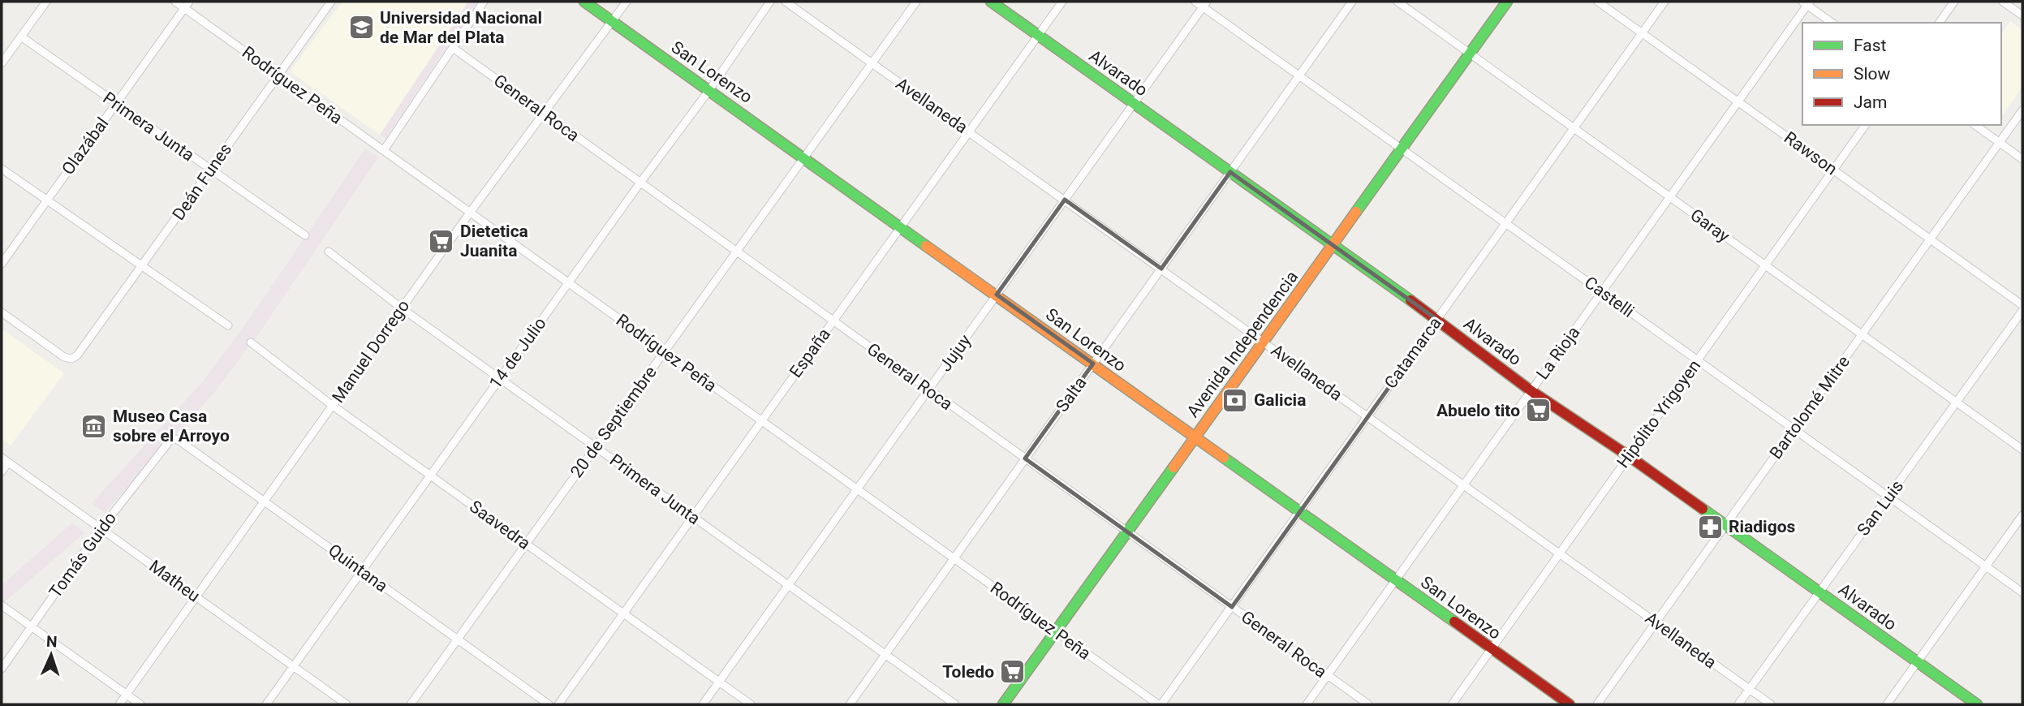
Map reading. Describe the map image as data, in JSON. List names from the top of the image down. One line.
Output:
{"streets":{"street":["San Lorenzo","Alvarado","Rodríguez Peña","Avellaneda","General Roca","Primera Junta","Olazábal","Rawson","Deán Funes","Garay","Castelli","Avenida Independencia","Manuel Dorrego","14 de Julio","España","Jujuy","Catamarca","La Rioja","Salta","Bartolomé Mitre","Hipólito Yrigoyen","20 de Septiembre","San Luis","Saavedra","Tomás Guido","Quintana","Matheu"]},"crossings":[["San Lorenzo","Avenida Independencia"],["San Lorenzo","Manuel Dorrego"],["San Lorenzo","14 de Julio"],["San Lorenzo","España"],["San Lorenzo","Jujuy"],["San Lorenzo","Catamarca"],["San Lorenzo","La Rioja"],["San Lorenzo","Salta"],["San Lorenzo","Hipólito Yrigoyen"],["San Lorenzo","20 de Septiembre"],["Alvarado","Avenida Independencia"],["Alvarado","España"],["Alvarado","Jujuy"],["Alvarado","Catamarca"],["Alvarado","La Rioja"],["Alvarado","Salta"],["Alvarado","Bartolomé Mitre"],["Alvarado","Hipólito Yrigoyen"],["Alvarado","San Luis"],["Rodríguez Peña","Olazábal"],["Rodríguez Peña","Deán Funes"],["Rodríguez Peña","Avenida Independencia"],["Rodríguez Peña","Manuel Dorrego"],["Rodríguez Peña","14 de Julio"],["Rodríguez Peña","España"],["Rodríguez Peña","Jujuy"],["Rodríguez Peña","Catamarca"],["Rodríguez Peña","Salta"],["Rodríguez Peña","20 de Septiembre"],["Avellaneda","Avenida Independencia"],["Avellaneda","España"],["Avellaneda","Jujuy"],["Avellaneda","Catamarca"],["Avellaneda","La Rioja"],["Avellaneda","Salta"],["Avellaneda","Bartolomé Mitre"],["Avellaneda","Hipólito Yrigoyen"],["Avellaneda","20 de Septiembre"],["Avellaneda","San Luis"],["General Roca","Avenida Independencia"],["General Roca","Manuel Dorrego"],["General Roca","14 de Julio"],["General Roca","España"],["General Roca","Jujuy"],["General Roca","Catamarca"],["General Roca","La Rioja"],["General Roca","Salta"],["General Roca","20 de Septiembre"],["Primera Junta","Olazábal"],["Primera Junta","Deán Funes"],["Primera Junta","Manuel Dorrego"],["Primera Junta","14 de Julio"],["Primera Junta","España"],["Primera Junta","Jujuy"],["Primera Junta","Salta"],["Primera Junta","20 de Septiembre"],["Rawson","Catamarca"],["Rawson","La Rioja"],["Rawson","Bartolomé Mitre"],["Rawson","Hipólito Yrigoyen"],["Garay","Avenida Independencia"],["Garay","Catamarca"],["Garay","La Rioja"],["Garay","Bartolomé Mitre"],["Garay","Hipólito Yrigoyen"],["Garay","San Luis"],["Castelli","Avenida Independencia"],["Castelli","Jujuy"],["Castelli","Catamarca"],["Castelli","La Rioja"],["Castelli","Salta"],["Castelli","Bartolomé Mitre"],["Castelli","Hipólito Yrigoyen"],["Castelli","San Luis"],["Manuel Dorrego","Saavedra"],["Manuel Dorrego","Quintana"],["Manuel Dorrego","Matheu"],["14 de Julio","Saavedra"],["14 de Julio","Quintana"],["14 de Julio","Matheu"],["España","Saavedra"],["Jujuy","Saavedra"],["20 de Septiembre","Saavedra"],["20 de Septiembre","Quintana"],["Tomás Guido","Quintana"],["Tomás Guido","Matheu"]],"places":{"school or university":["Universidad Nacional de Mar del Plata"],"supermarket":["Dietetica Juanita","Abuelo tito","Toledo"],"bank":["Galicia"],"museum":["Museo Casa sobre el Arroyo"],"pharmacy":["Riadigos"]},"legend":["Fast","Slow","Jam"],"north":"top"}
